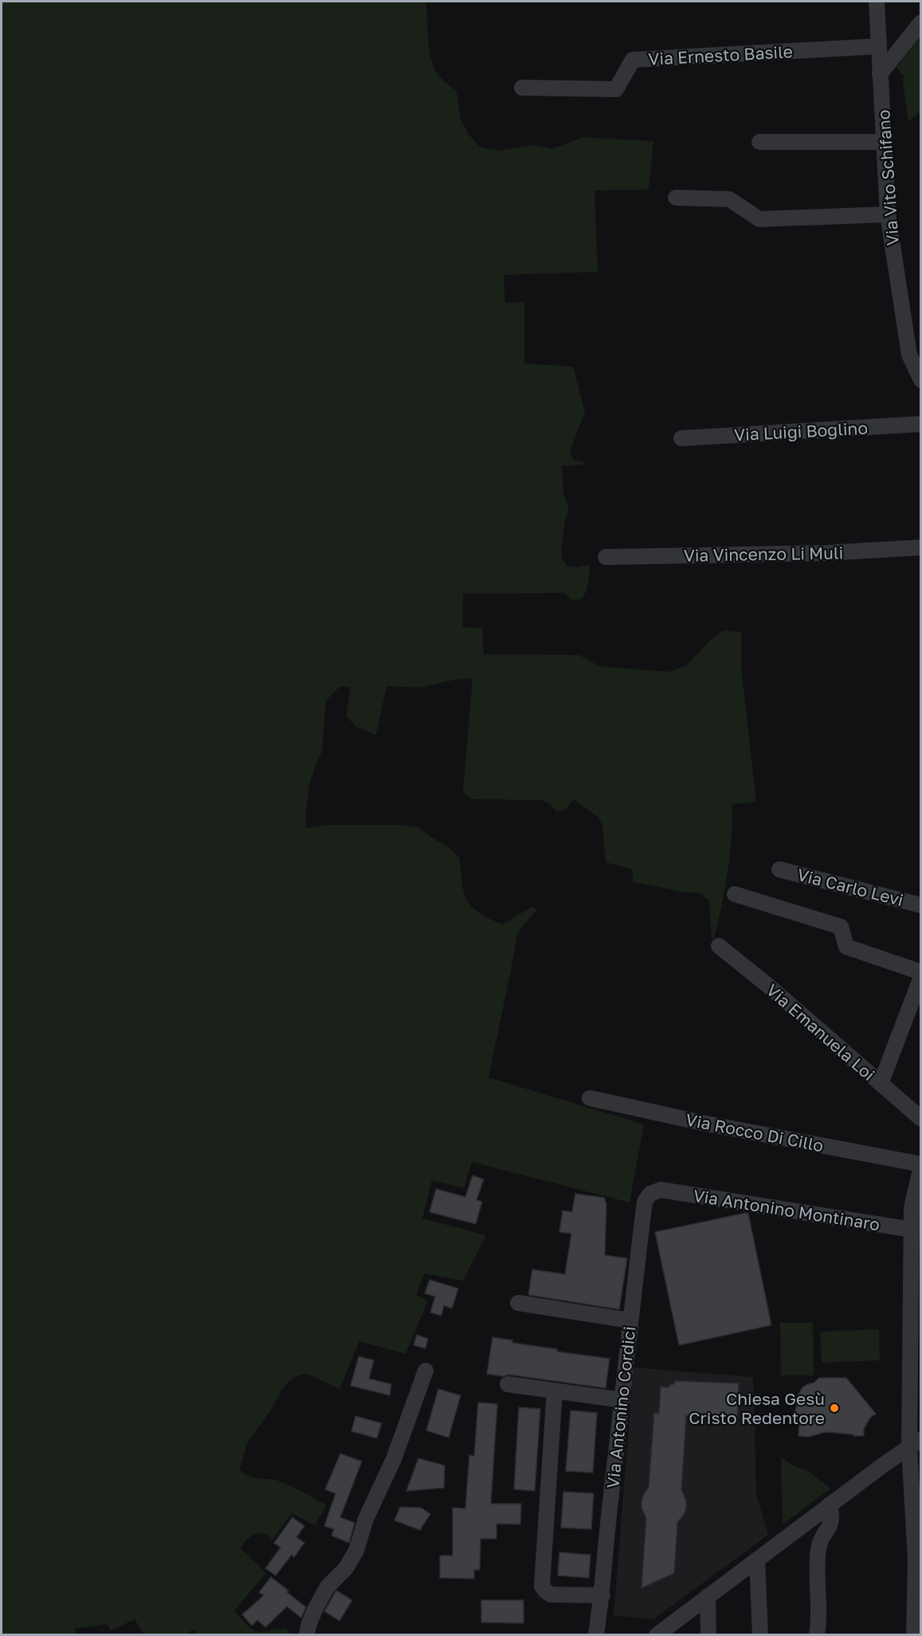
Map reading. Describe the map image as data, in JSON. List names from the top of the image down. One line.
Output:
{"streets":{"street":["Via Ernesto Basile","Via Vito Schifano","Via Luigi Boglino","Via Vincenzo Li Muli","Via Carlo Levi","Via Emanuela Loi","Via Rocco Di Cillo","Via Antonino Montinaro","Via Antonino Cordici"]},"crossings":[["Via Ernesto Basile","Via Vito Schifano"],["Via Antonino Montinaro","Via Antonino Cordici"]],"places":["Chiesa Gesù Cristo Redentore"]}
